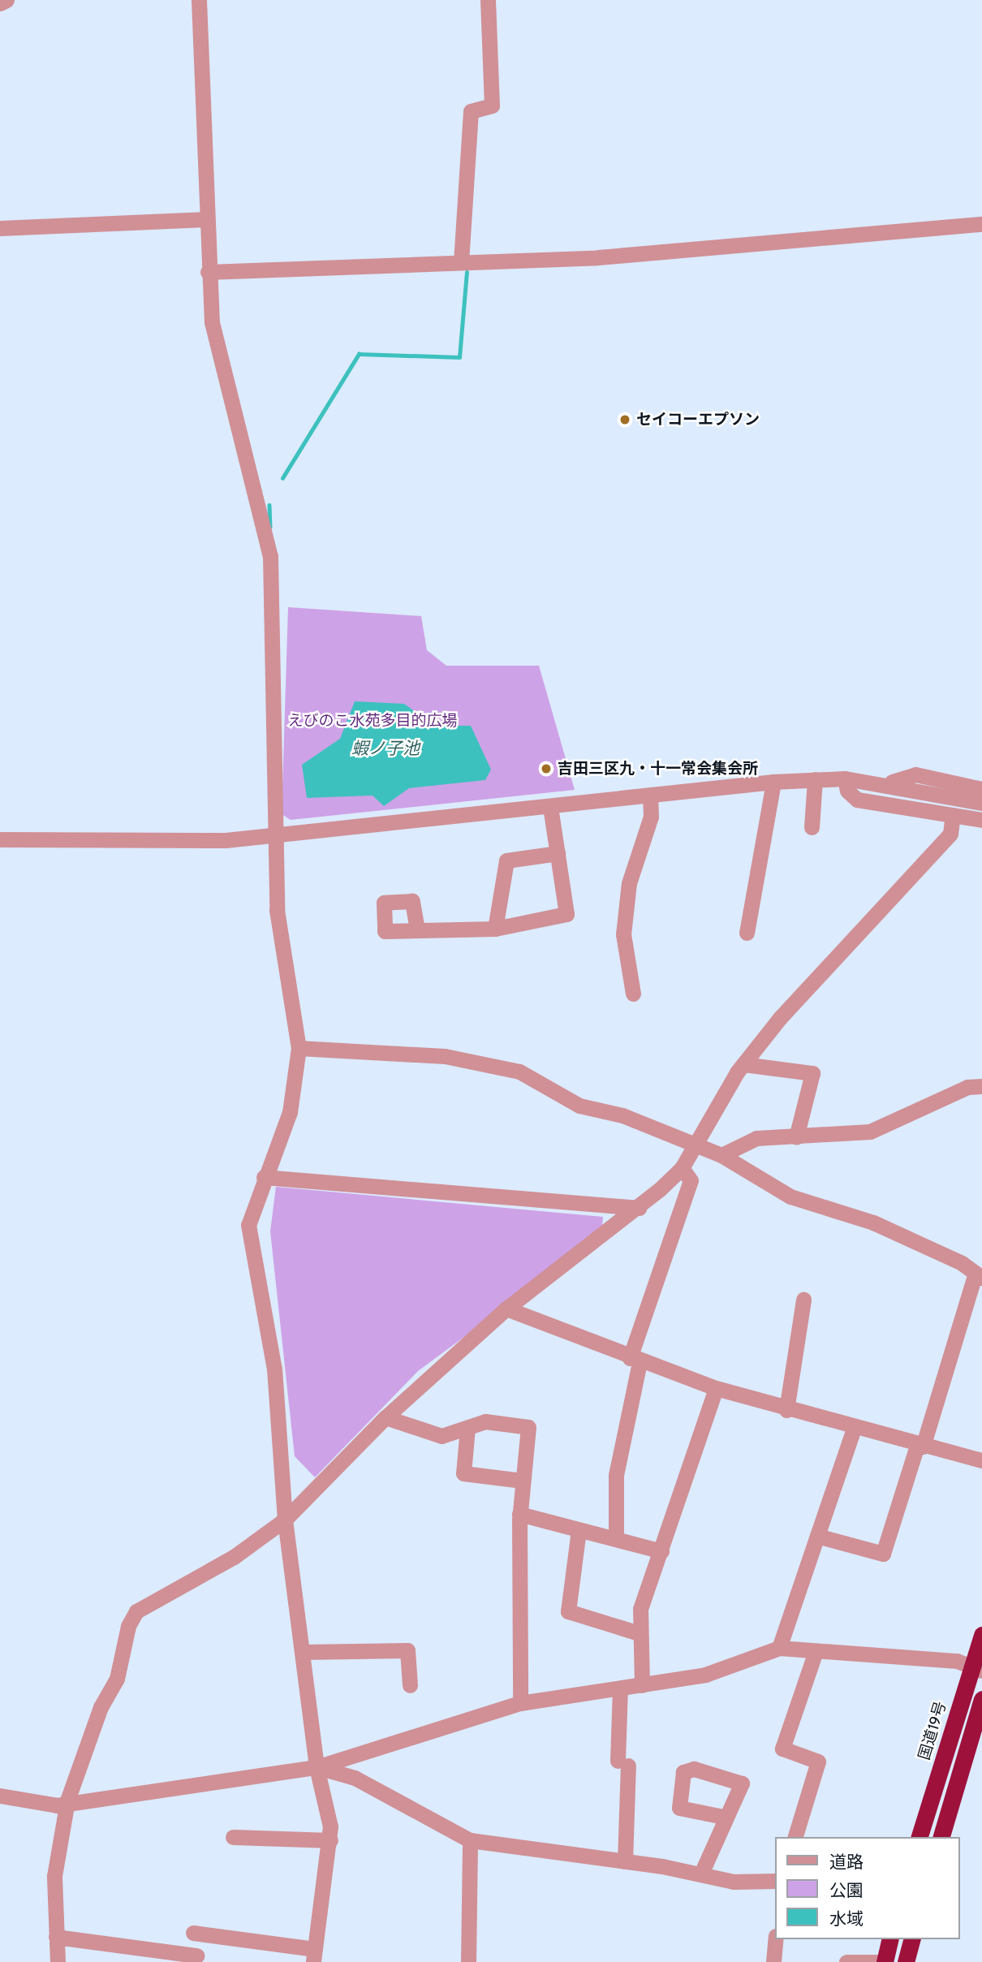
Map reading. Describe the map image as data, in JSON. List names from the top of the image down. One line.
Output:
{"streets":{"highway":["国道19号"]},"water":["蝦ノ子池"],"parks":["えびのこ水苑多目的広場"],"places":["セイコーエプソン","吉田三区九・十一常会集会所"],"legend":["道路","公園","水域"]}
